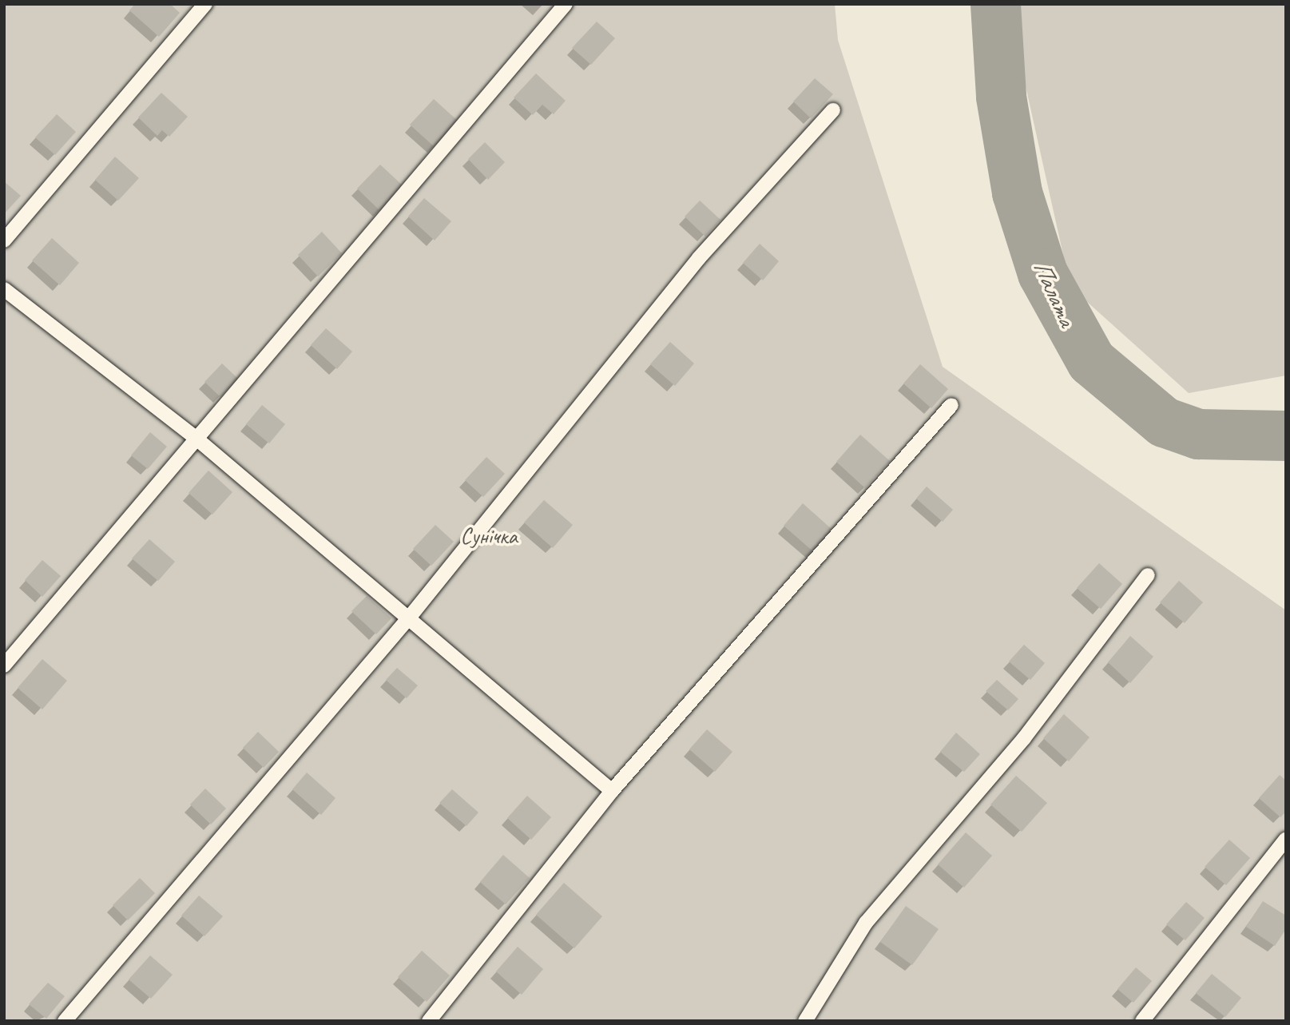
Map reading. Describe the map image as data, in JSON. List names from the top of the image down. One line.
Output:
{"water":["Палата"],"parks":["Сунічка"]}
